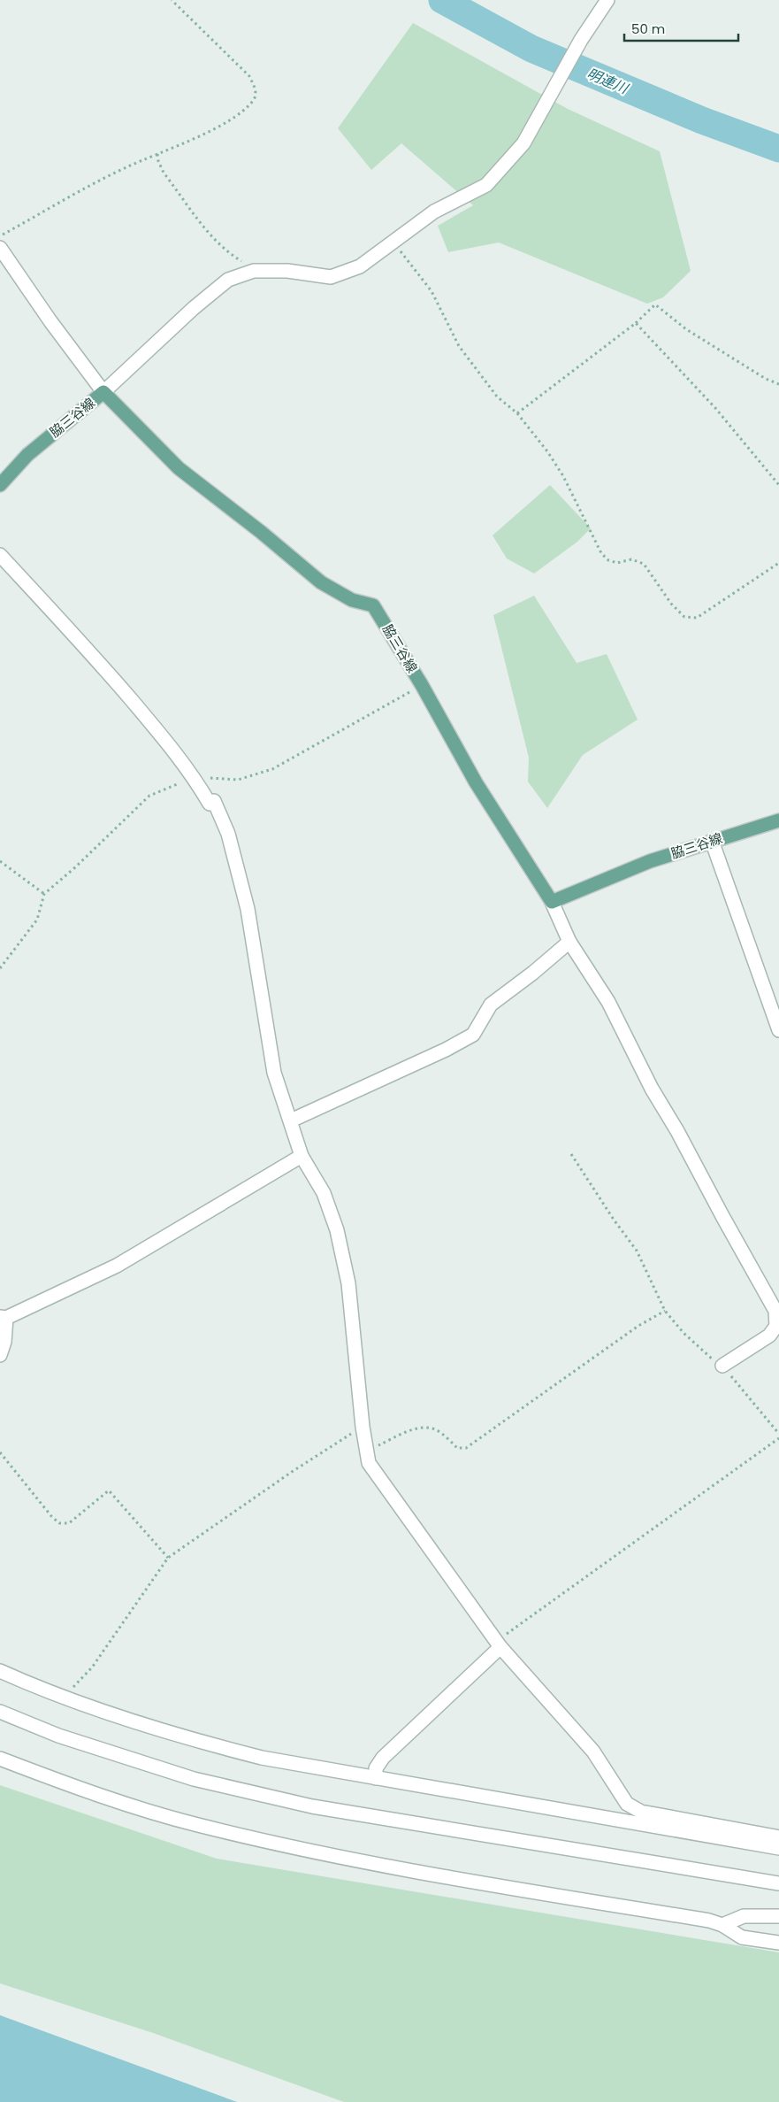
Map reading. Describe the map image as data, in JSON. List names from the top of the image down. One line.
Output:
{"streets":{"main road":["脇三谷線"]},"water":["明連川"],"scale_bar":"50 m"}
